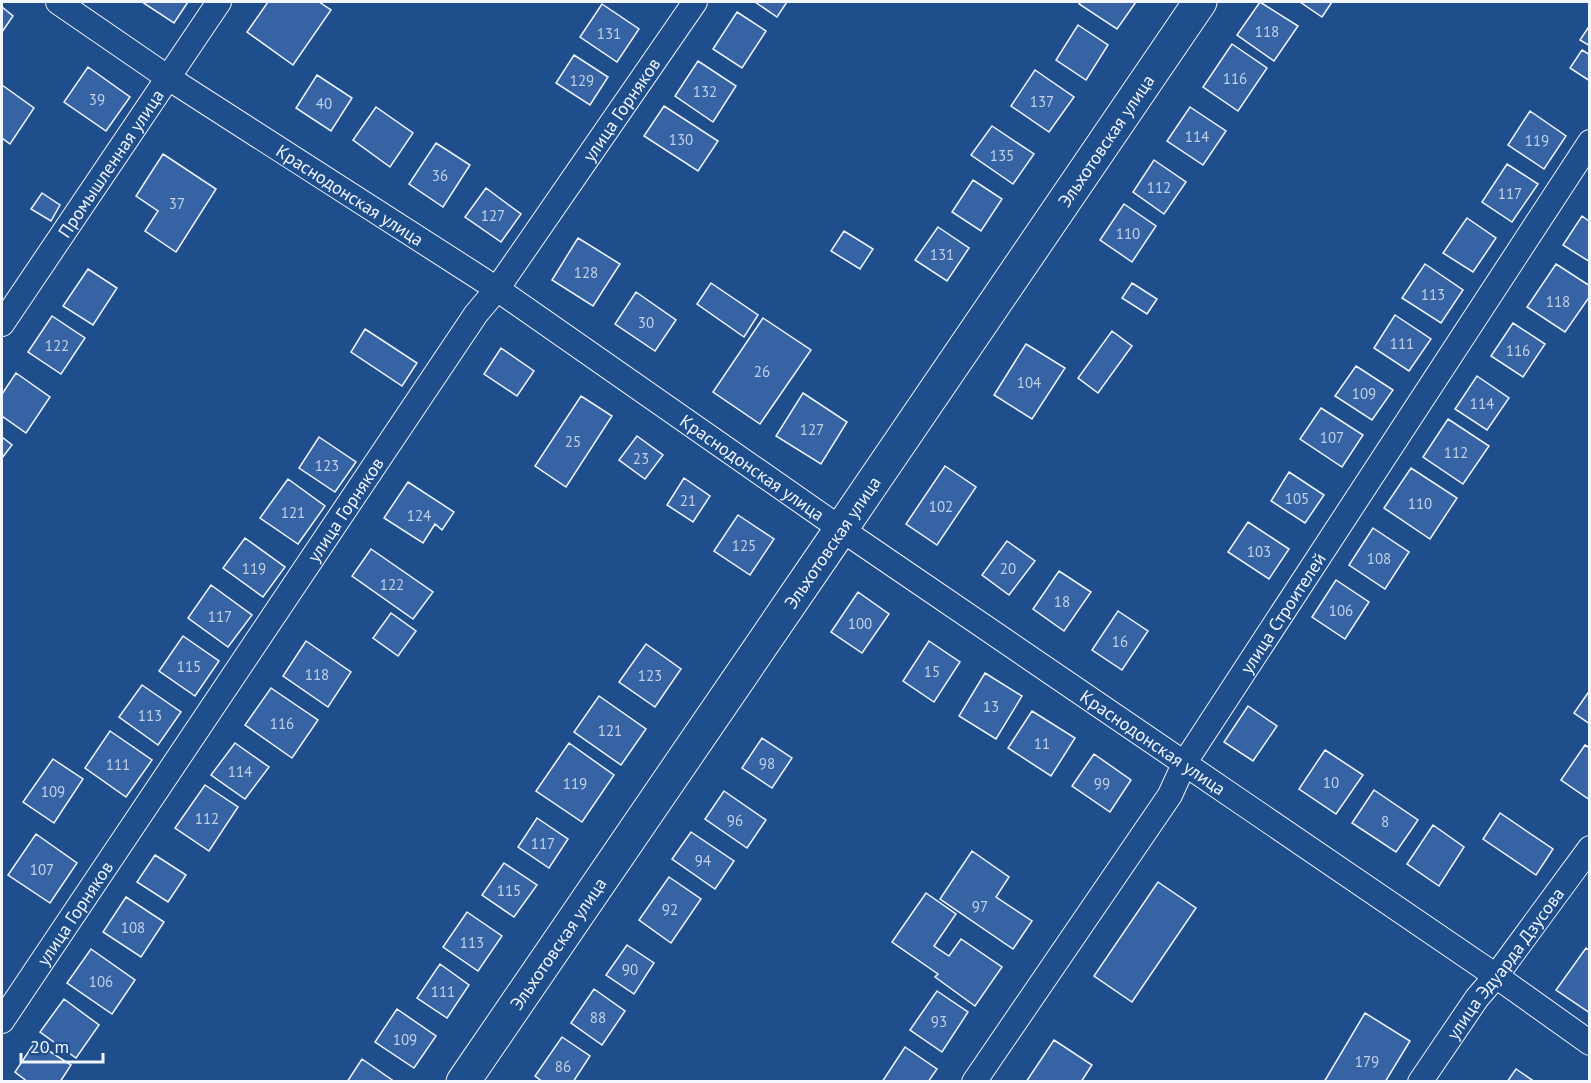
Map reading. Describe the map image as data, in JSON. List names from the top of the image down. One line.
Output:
{"streets":{"street":["улица Горняков","Эльхотовская улица","Промышленная улица","Краснодонская улица","улица Строителей","улица Эдуарда Дзусова"]},"crossings":[["улица Горняков","Краснодонская улица"],["Эльхотовская улица","Краснодонская улица"],["Промышленная улица","Краснодонская улица"],["Краснодонская улица","улица Строителей"],["Краснодонская улица","улица Эдуарда Дзусова"]],"house_numbers":["118","131","116","129","132","39","137","40","114","130","119","135","36","112","117","37","127","110","131","128","113","118","30","111","122","116","26","104","109","114","127","107","25","112","23","123","105","21","110","102","121","124","125","103","108","119","20","122","18","106","117","100","16","115","15","118","123","13","113","116","121","11","98","111","114","10","119","99","109","112","96","8","117","94","107","115","97","92","108","113","90","106","111","88","93","109","179","86"],"scale_bar":"20 m"}
